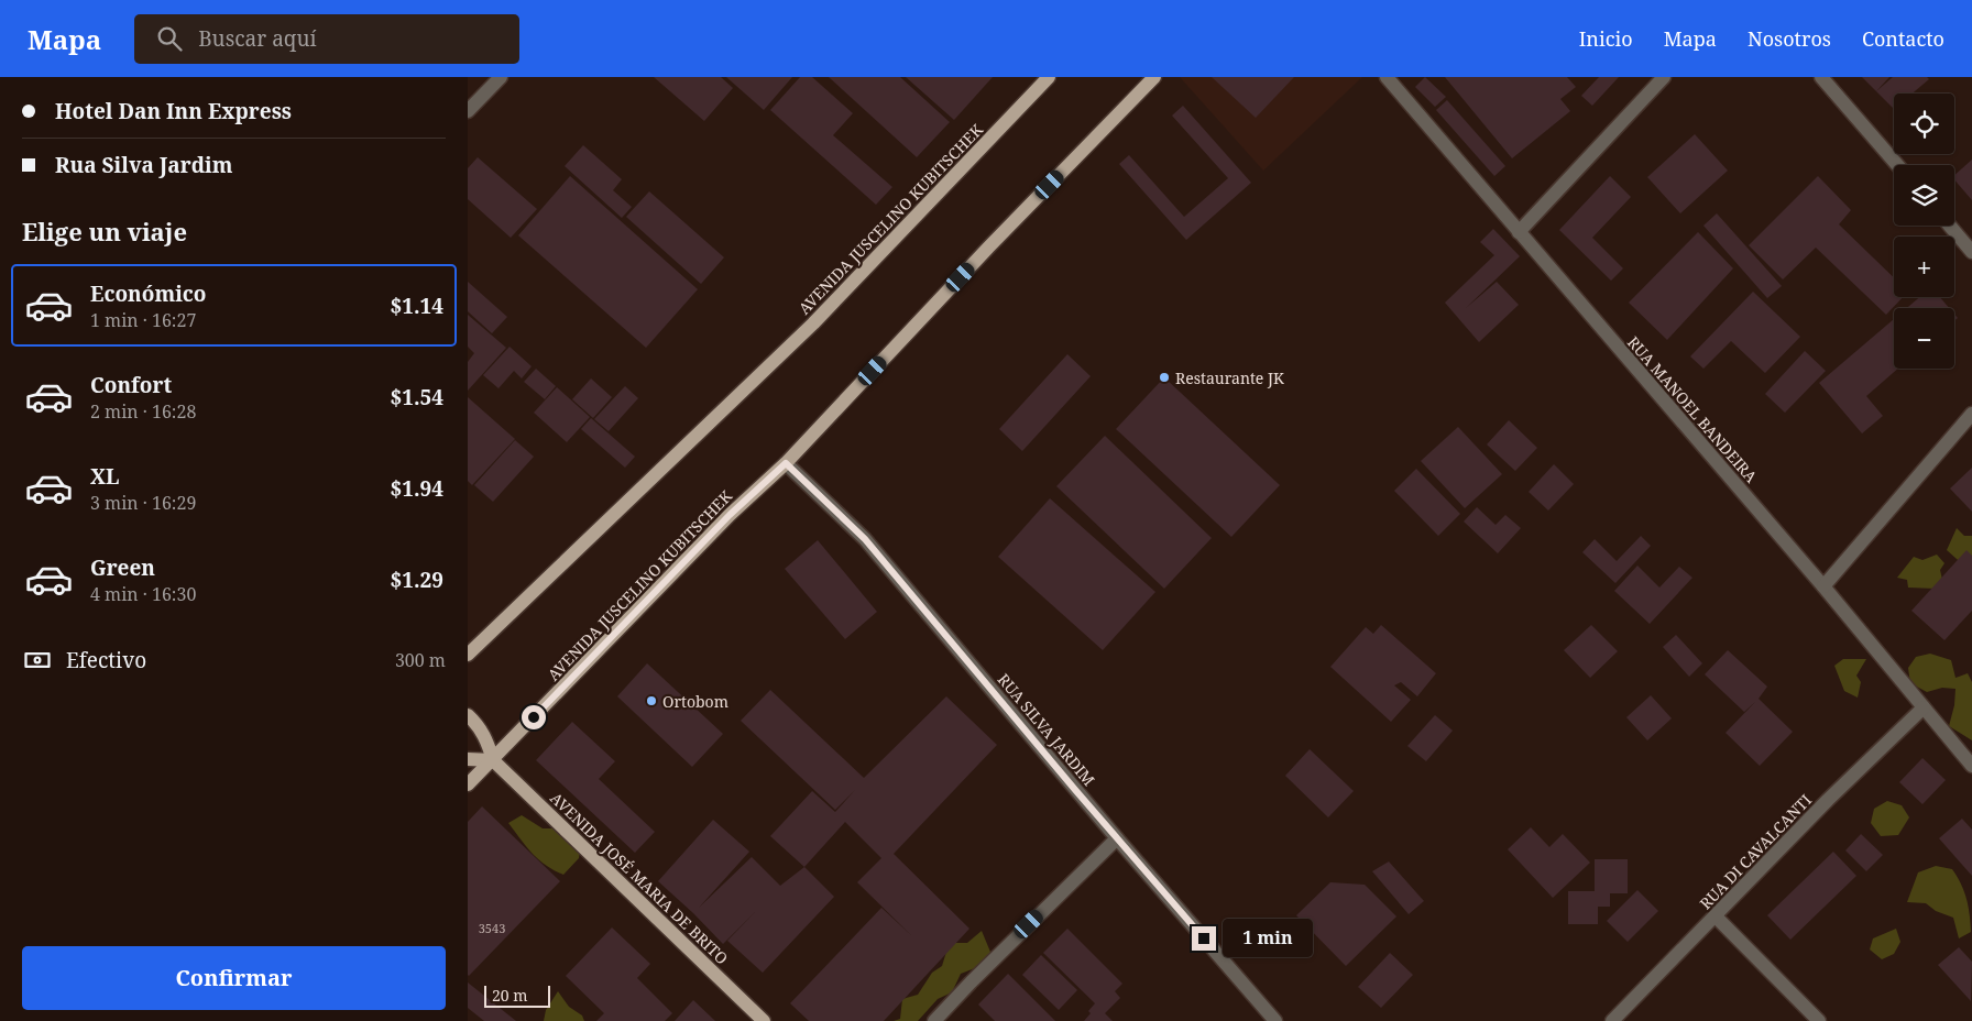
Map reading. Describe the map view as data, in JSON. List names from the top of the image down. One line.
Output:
{"streets":{"main road":["AVENIDA JUSCELINO KUBITSCHEK","AVENIDA JOSÉ MARIA DE BRITO"],"street":["RUA MANOEL BANDEIRA","RUA SILVA JARDIM","RUA DI CAVALCANTI"]},"crossings":[["AVENIDA JUSCELINO KUBITSCHEK","RUA SILVA JARDIM"],["AVENIDA JUSCELINO KUBITSCHEK","AVENIDA JOSÉ MARIA DE BRITO"],["RUA MANOEL BANDEIRA","RUA DI CAVALCANTI"]],"places":["Restaurante JK","Ortobom"],"house_numbers":["3543"],"scale_bar":"20 m","page":{"header":"Mapa","search":"Buscar aquí","nav":["Inicio","Mapa","Nosotros","Contacto"],"banner":["Hotel Dan Inn Express","Rua Silva Jardim"],"map_buttons":["+","−"],"heading":"Elige un viaje","list":[{"name":"Económico","note":"1 min · 16:27","value":"$1.14"},{"name":"Confort","note":"2 min · 16:28","value":"$1.54"},{"name":"XL","note":"3 min · 16:29","value":"$1.94"},{"name":"Green","note":"4 min · 16:30","value":"$1.29"}],"pay":["Efectivo","300 m"],"bubble":"1 min","buttons":"Confirmar","scale":"20 m"}}
